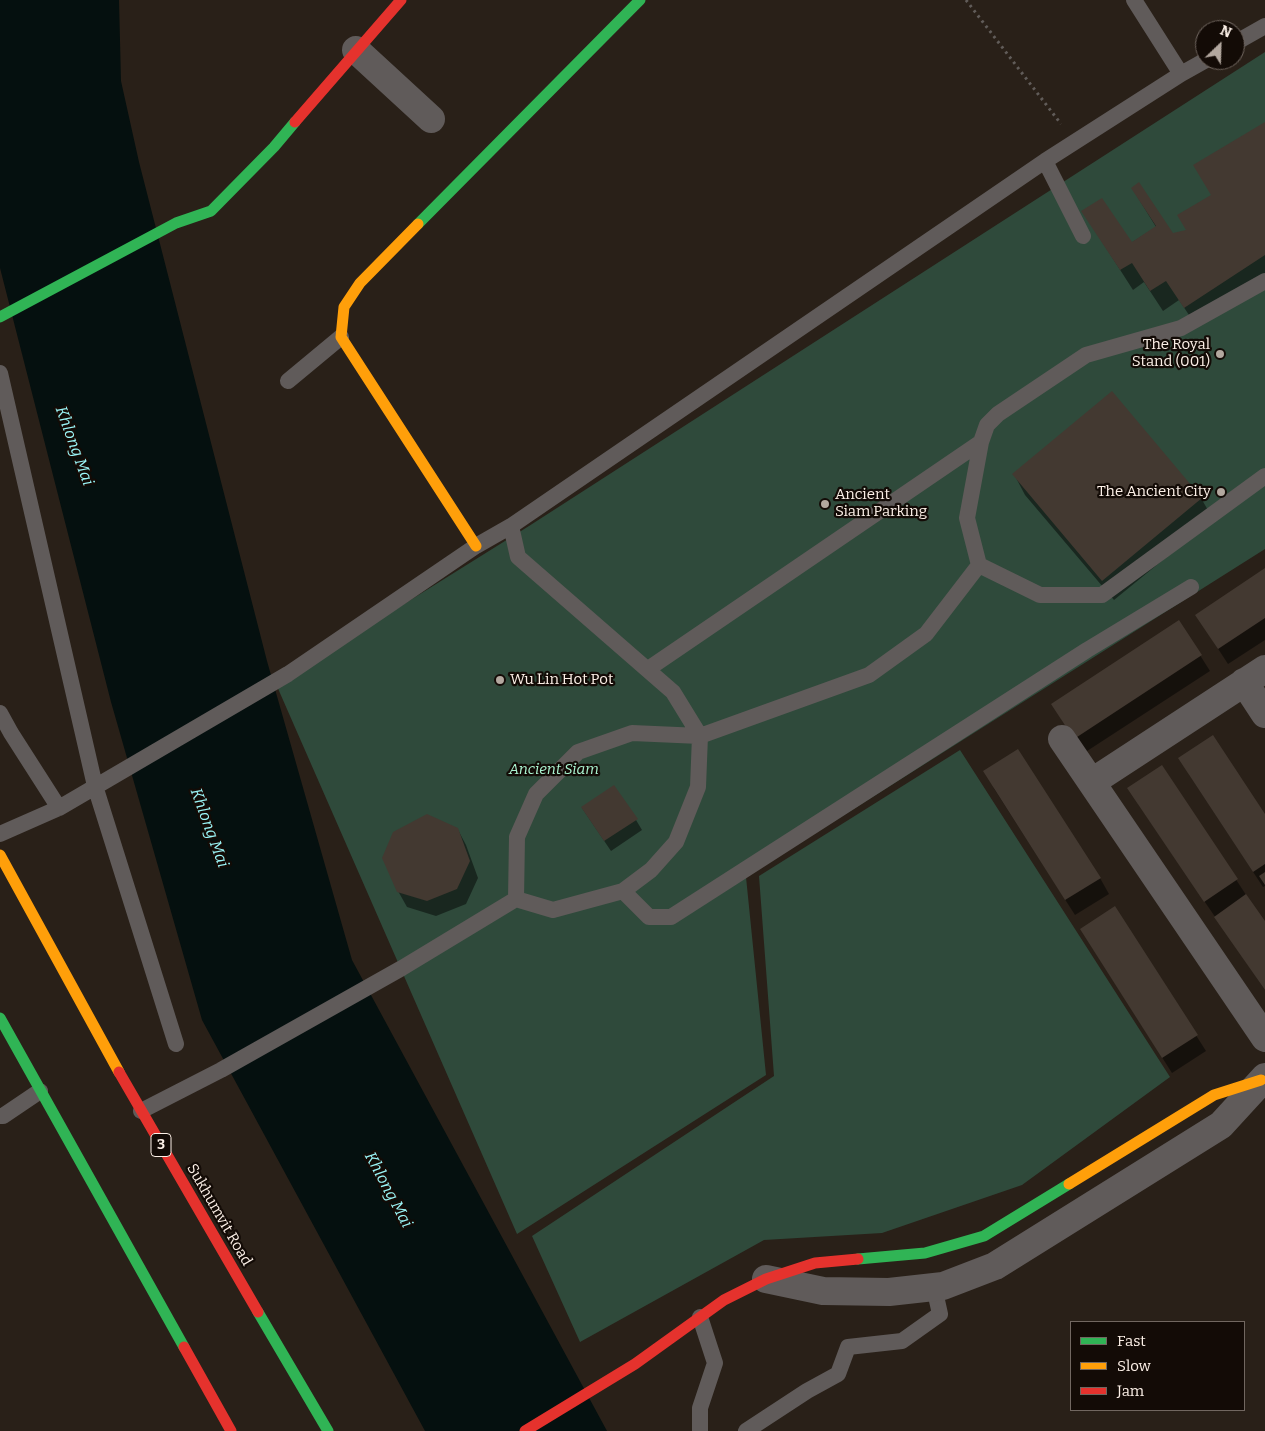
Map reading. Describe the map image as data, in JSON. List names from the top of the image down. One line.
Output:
{"streets":{"main road":["3","Sukhumvit Road"]},"water":["Khlong Mai"],"parks":["Ancient Siam"],"places":["The Royal Stand (001)","The Ancient City","Ancient Siam Parking","Wu Lin Hot Pot"],"legend":["Fast","Slow","Jam"],"north":"top right"}
